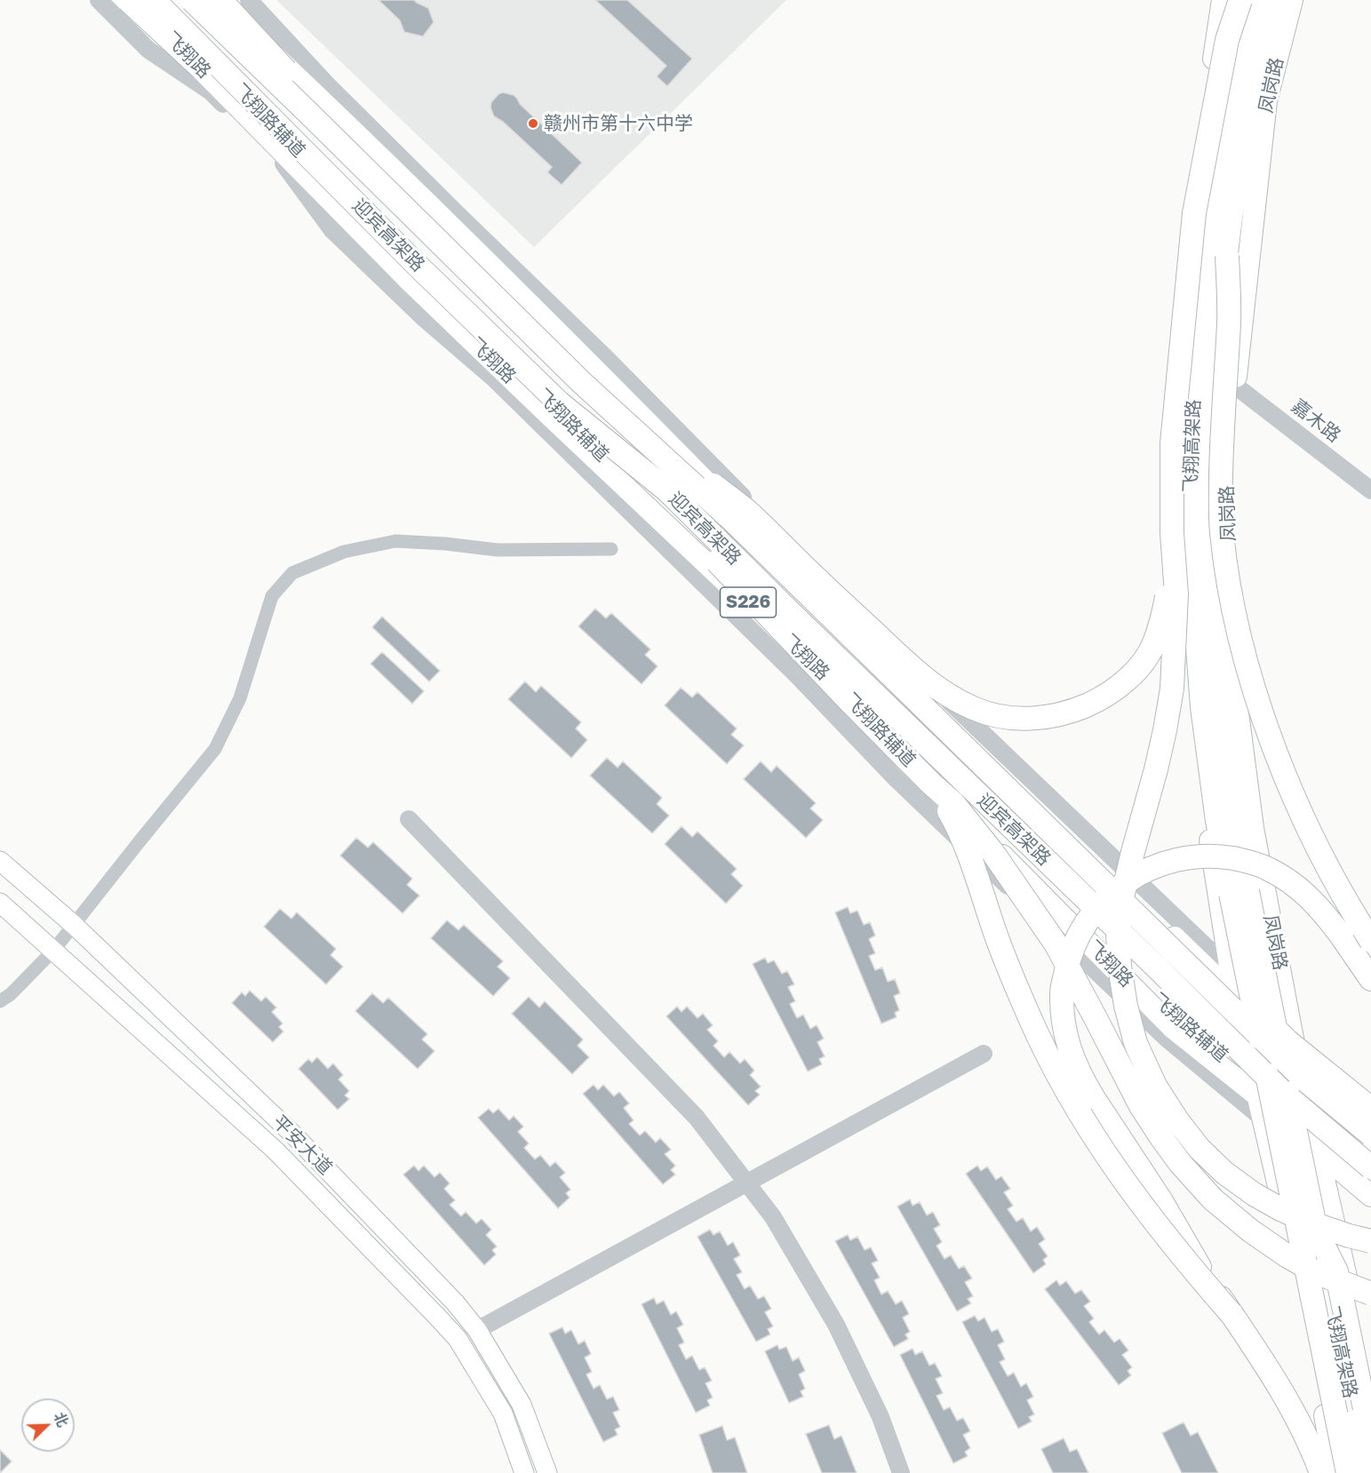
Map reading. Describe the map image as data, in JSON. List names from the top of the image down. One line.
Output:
{"streets":{"highway":["迎宾高架路","飞翔高架路"],"main road":["飞翔路","凤岗路","S226","平安大道"],"street":["飞翔路辅道","嘉木路"]},"crossings":[["飞翔路","凤岗路"],["飞翔路","飞翔路辅道"],["凤岗路","飞翔路辅道"],["凤岗路","嘉木路"],["凤岗路","S226"]],"places":["赣州市第十六中学"],"north":"top right"}
